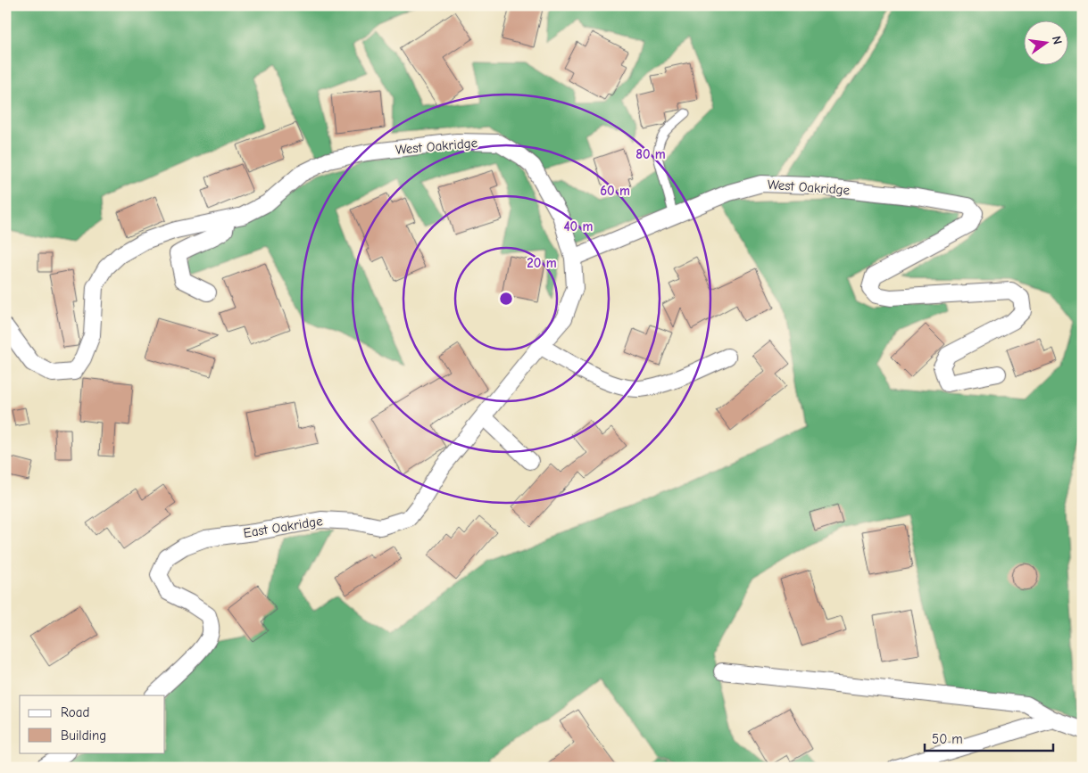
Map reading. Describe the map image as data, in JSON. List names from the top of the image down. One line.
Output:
{"streets":{"street":["West Oakridge","East Oakridge"]},"crossings":[["West Oakridge","East Oakridge"]],"legend":["Road","Building"],"scale_bar":"50 m","north":"right","rings":["80 m","60 m","40 m","20 m"]}
